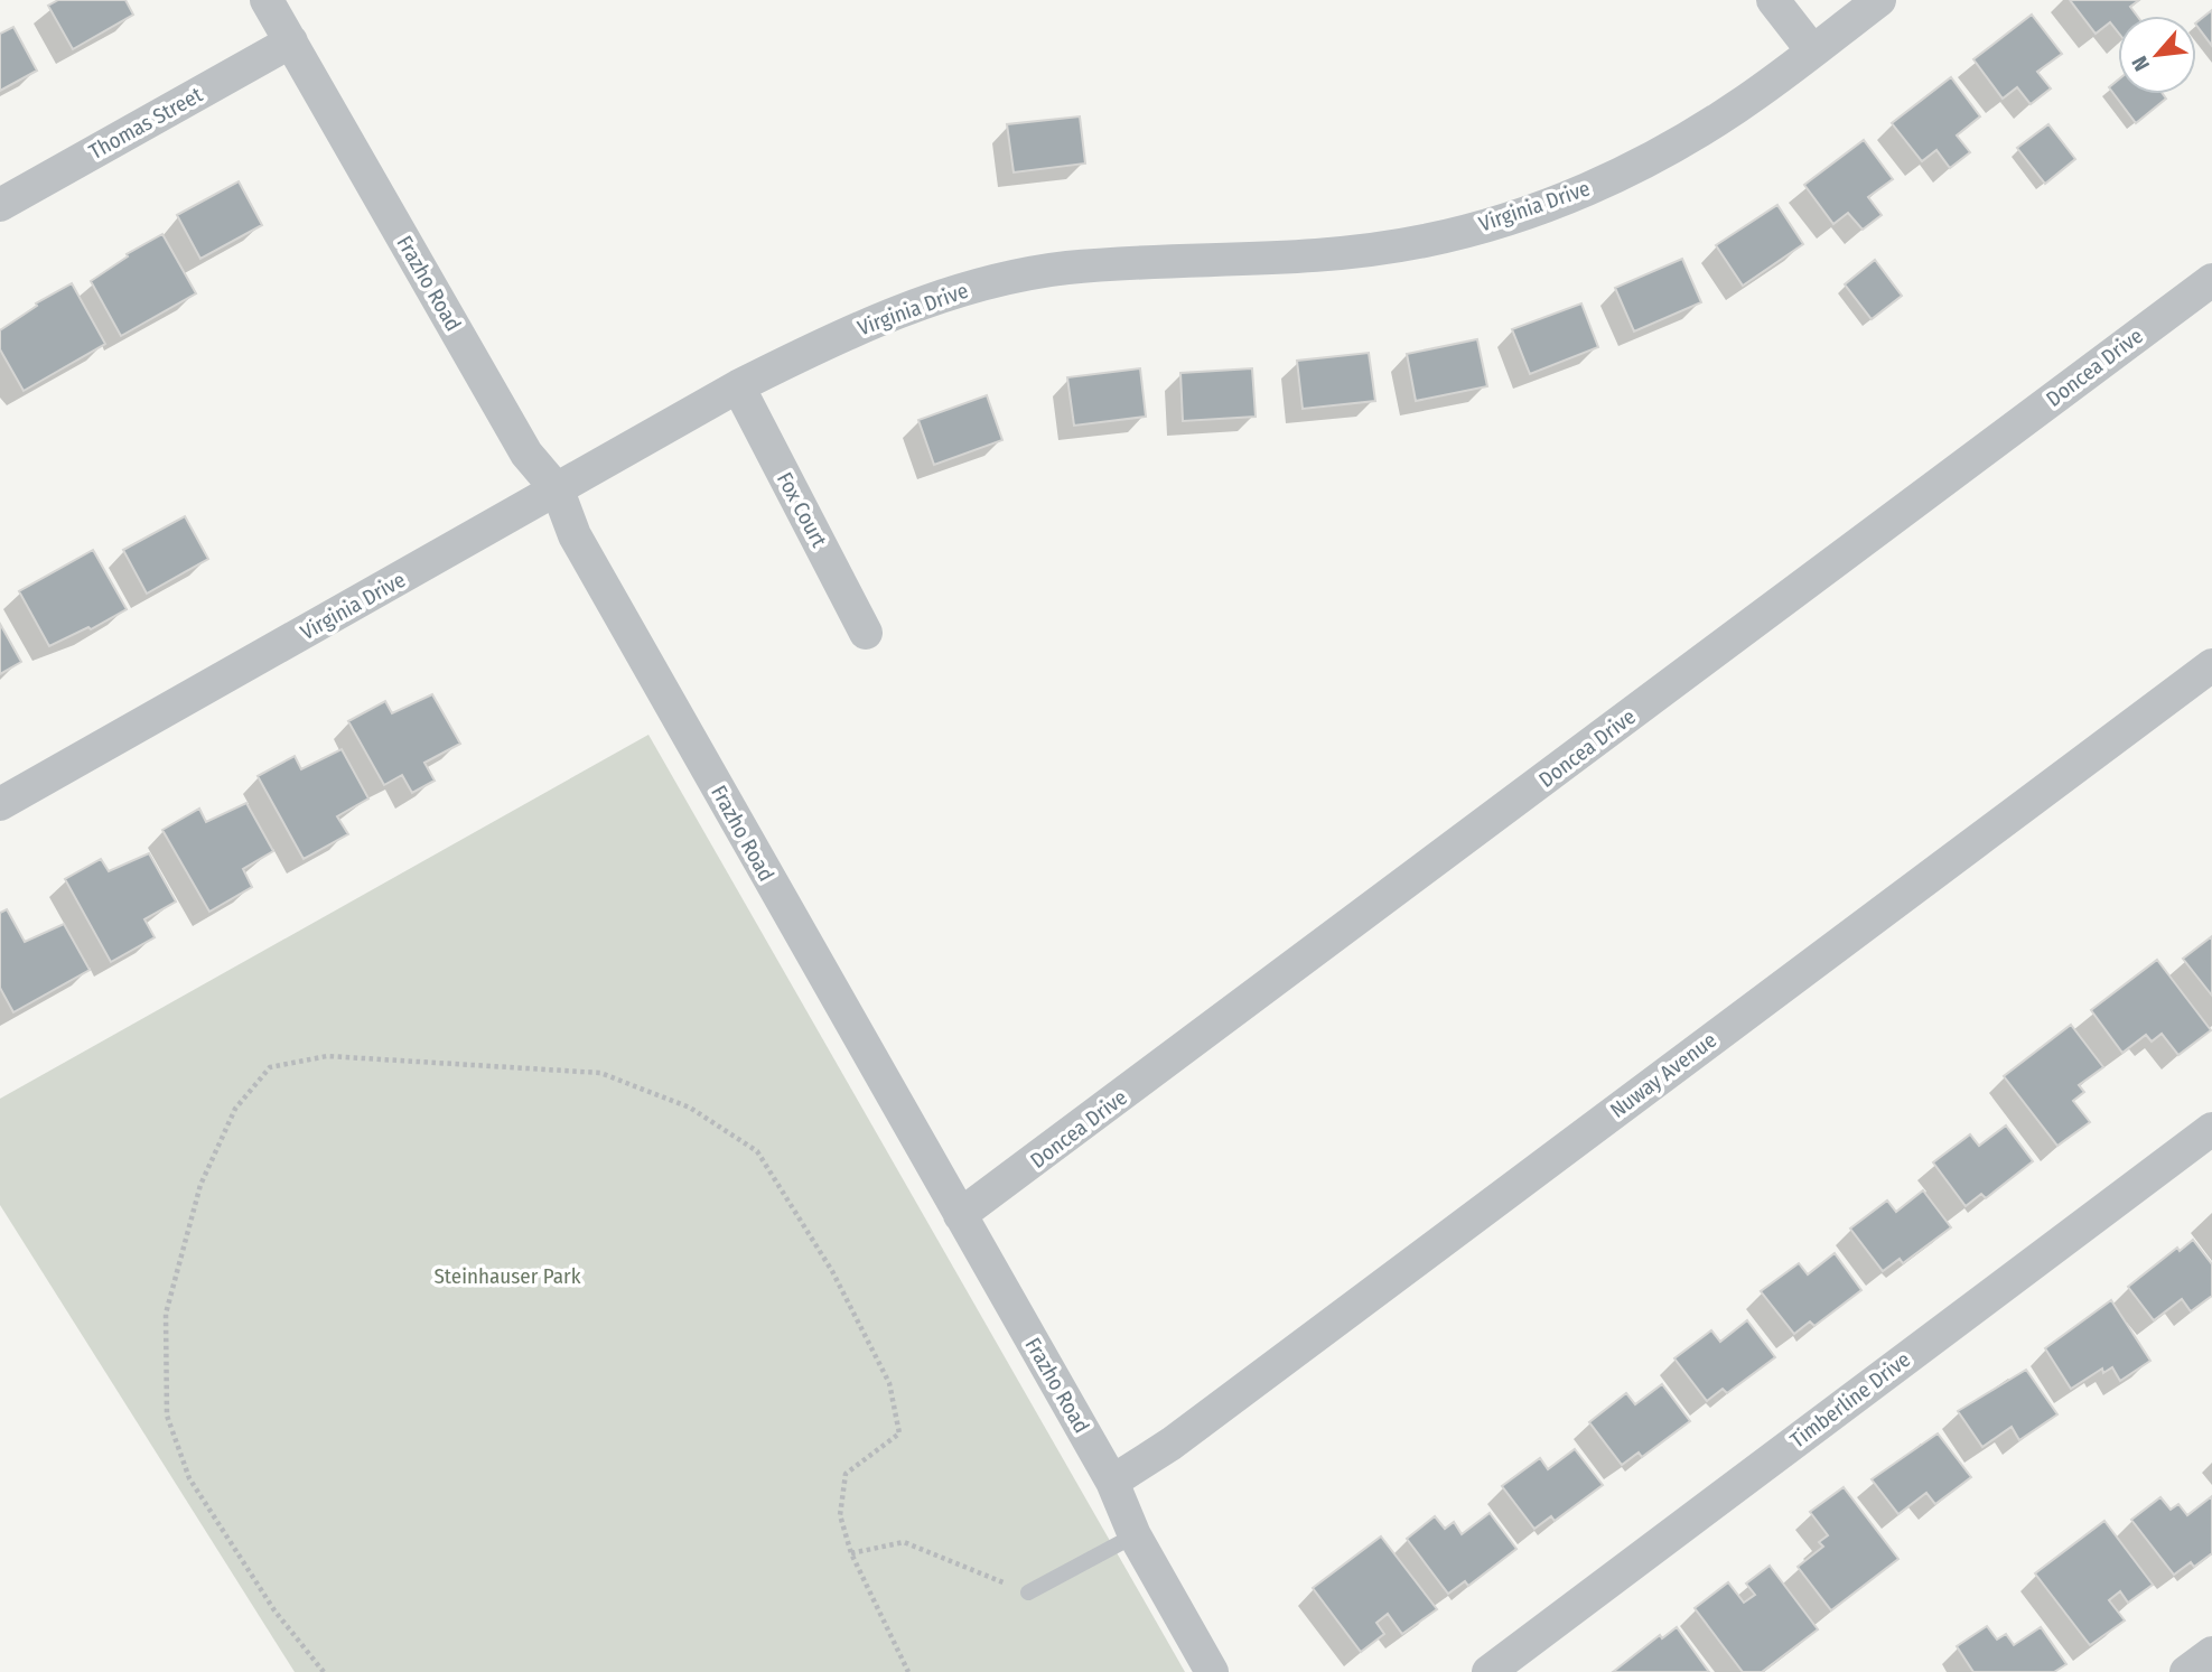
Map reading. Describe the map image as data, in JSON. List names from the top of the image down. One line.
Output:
{"streets":{"street":["Thomas Street","Virginia Drive","Frazho Road","Doncea Drive","Fox Court","Nuway Avenue","Timberline Drive"]},"crossings":[["Thomas Street","Frazho Road"],["Virginia Drive","Frazho Road"],["Virginia Drive","Fox Court"],["Frazho Road","Doncea Drive"],["Frazho Road","Nuway Avenue"]],"parks":["Steinhauser Park"],"north":"bottom left"}
